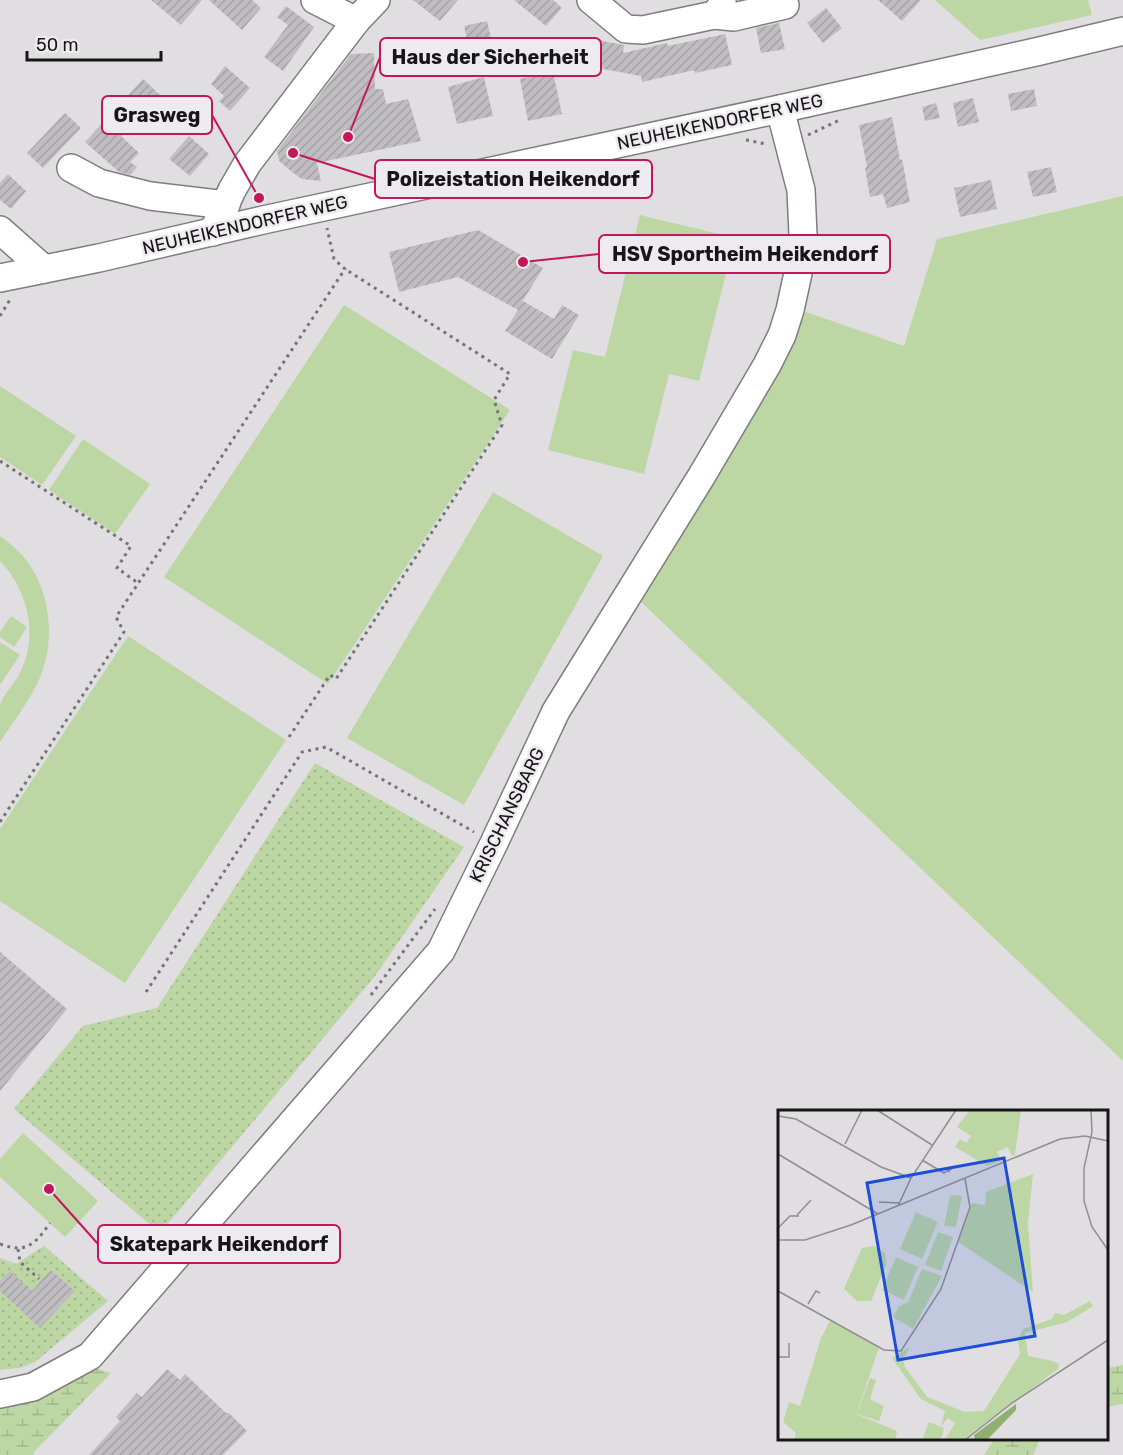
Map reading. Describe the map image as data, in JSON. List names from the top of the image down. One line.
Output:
{"streets":{"street":["NEUHEIKENDORFER WEG","KRISCHANSBARG"]},"crossings":[["NEUHEIKENDORFER WEG","KRISCHANSBARG"]],"places":["Haus der Sicherheit","Polizeistation Heikendorf","Grasweg","HSV Sportheim Heikendorf","Skatepark Heikendorf"],"scale_bar":"50 m"}
